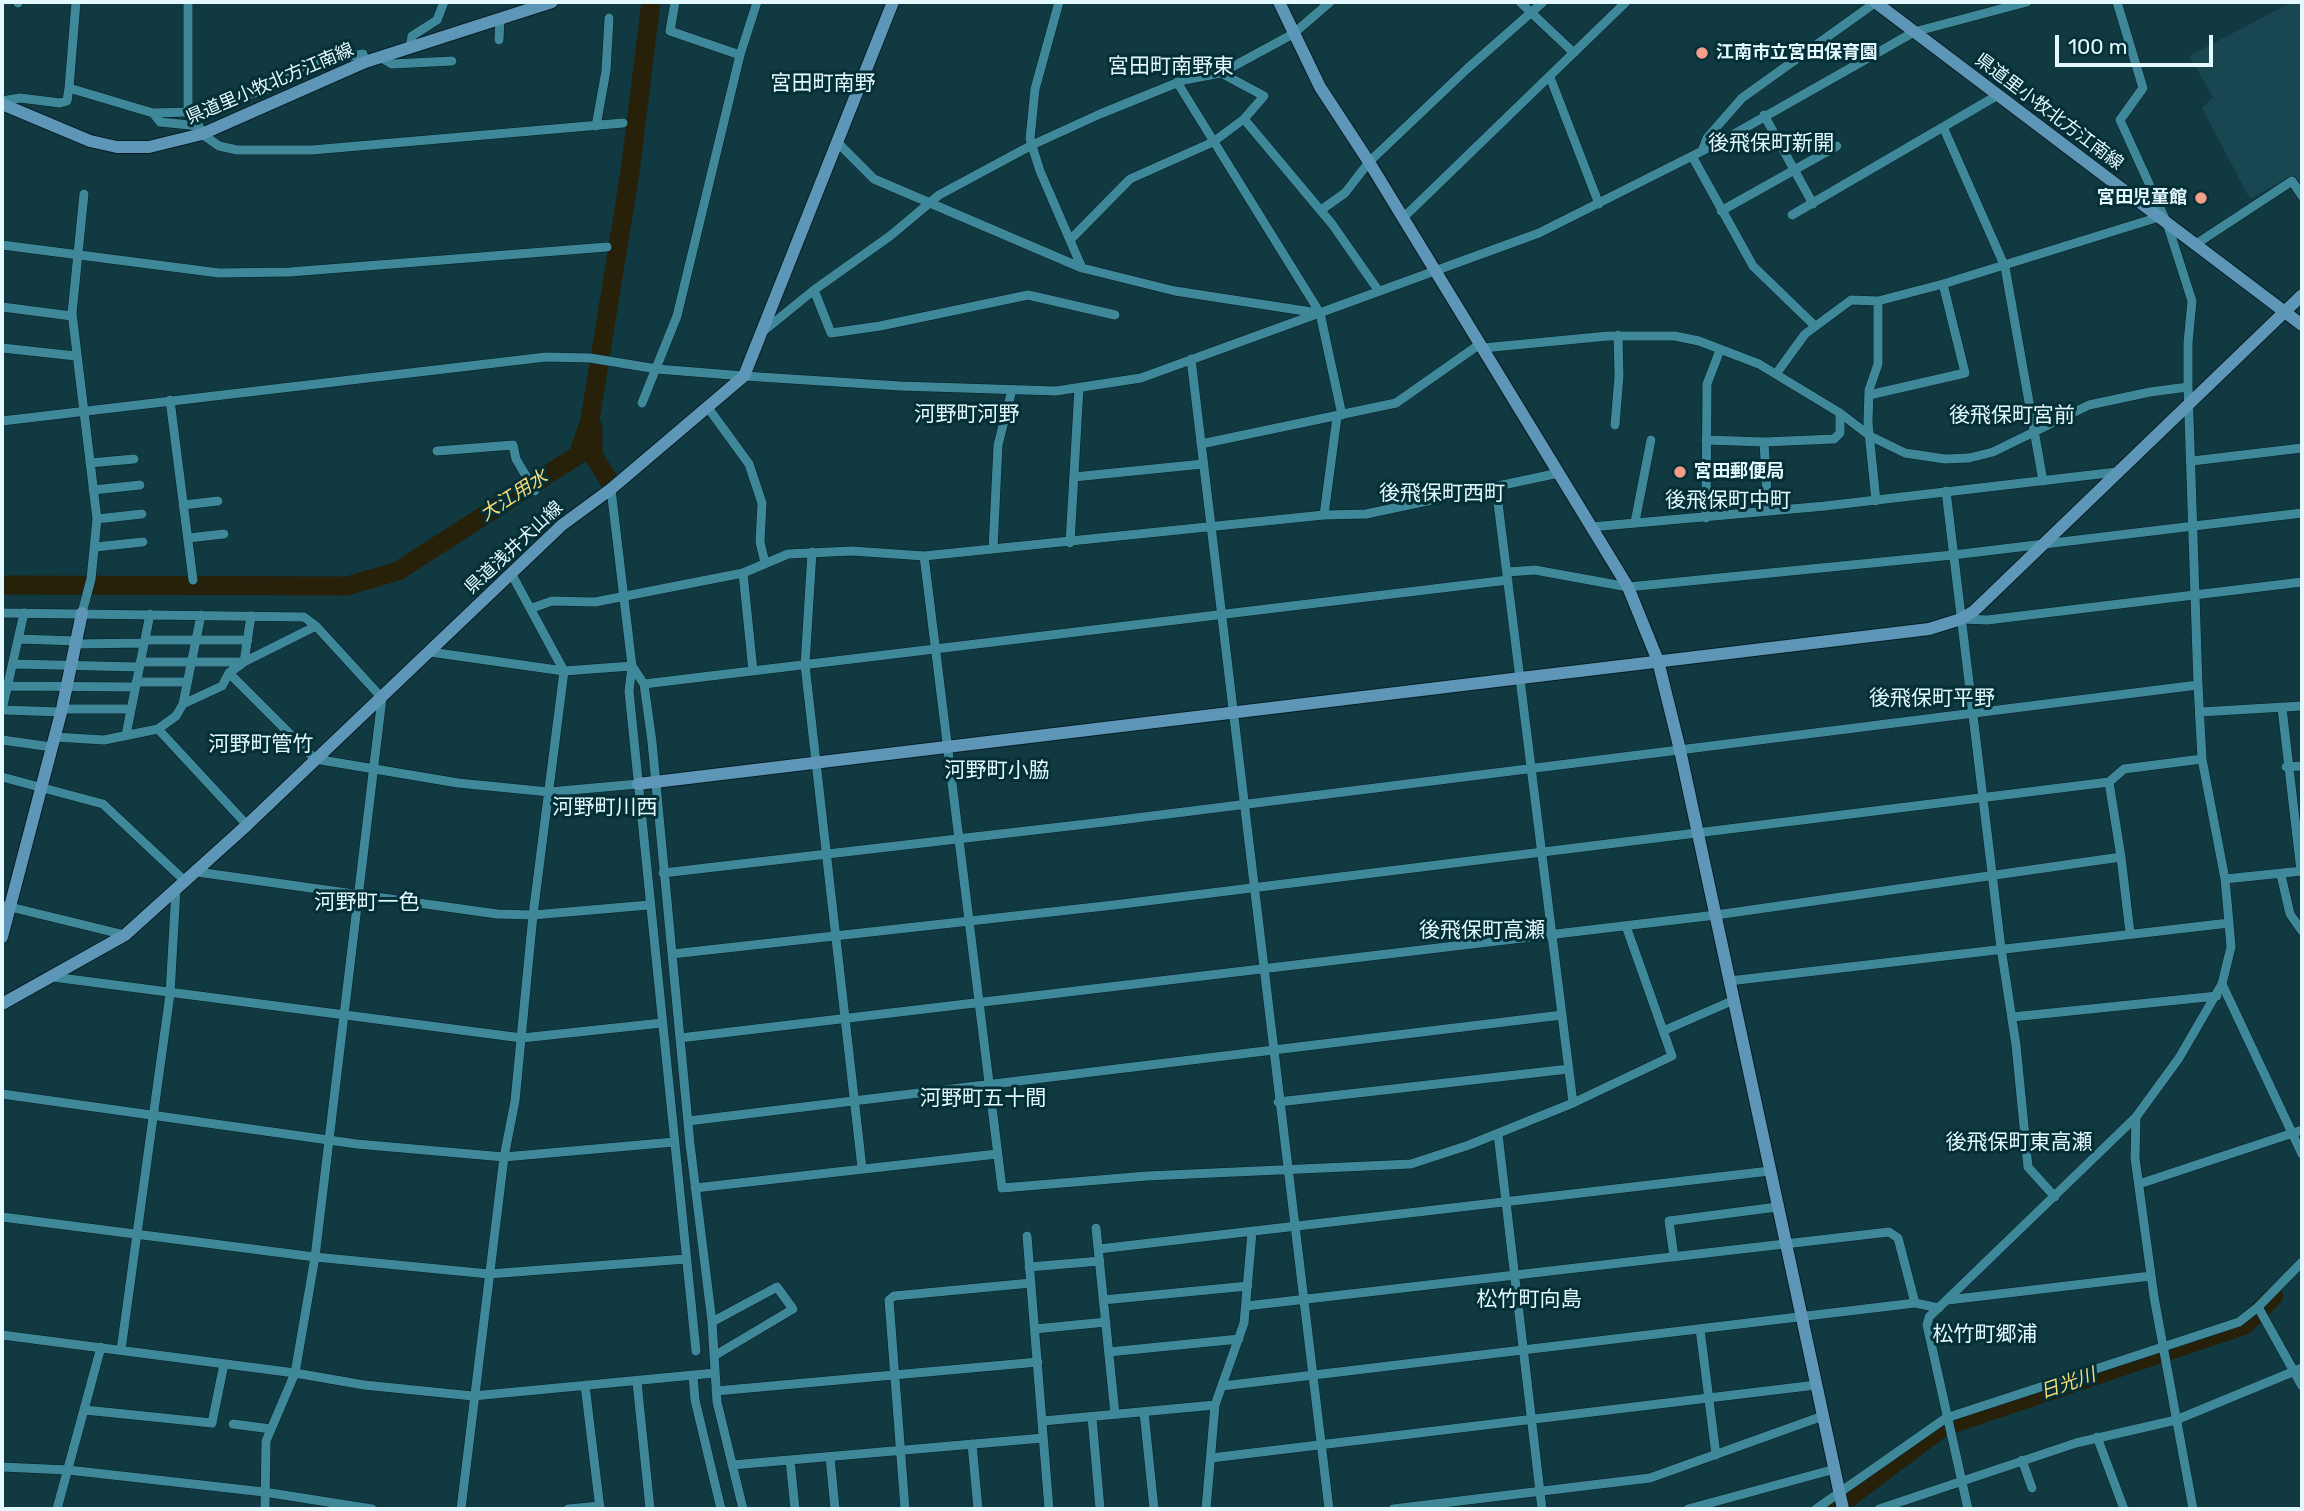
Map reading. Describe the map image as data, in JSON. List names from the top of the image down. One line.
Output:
{"streets":{"street":["県道里小牧北方江南線","県道浅井犬山線"]},"districts":["宮田町南野東","宮田町南野","後飛保町新開","河野町河野","後飛保町宮前","後飛保町西町","後飛保町中町","後飛保町平野","河野町管竹","河野町小脇","河野町川西","河野町一色","後飛保町高瀬","河野町五十間","後飛保町東高瀬","松竹町向島","松竹町郷浦"],"water":["大江用水","日光川"],"places":["江南市立宮田保育園","宮田児童館","宮田郵便局"],"scale_bar":"100 m"}
